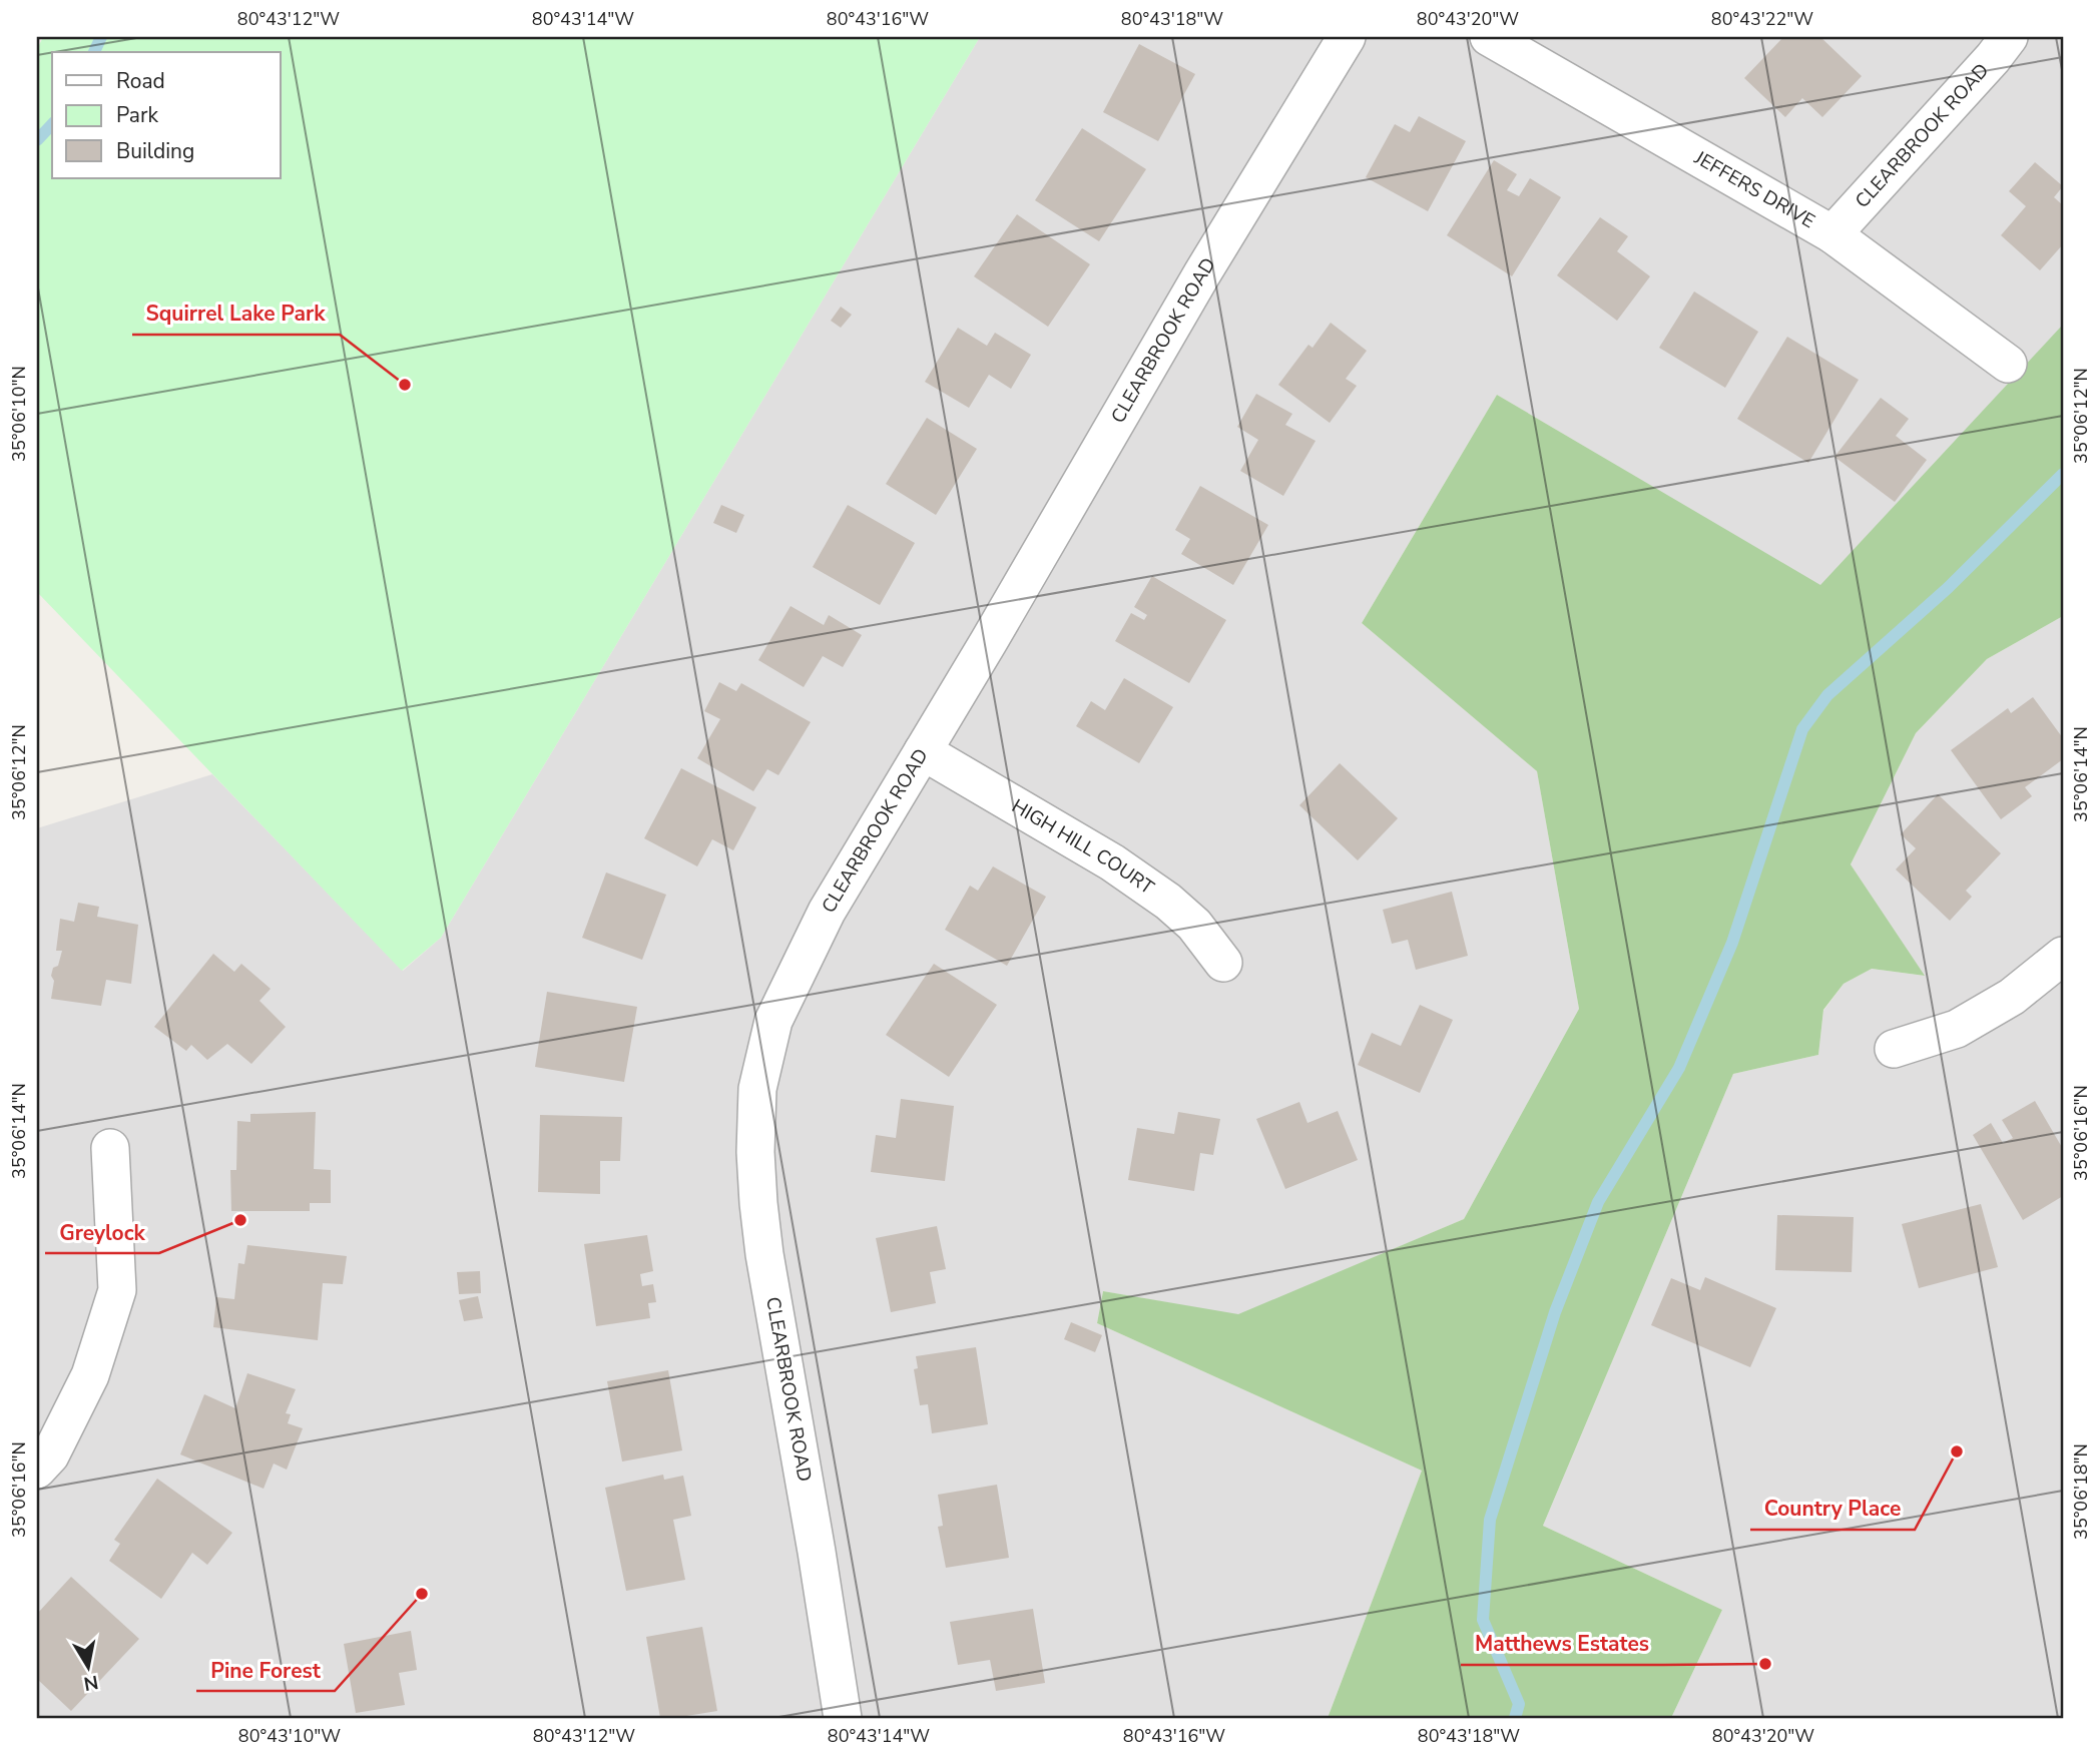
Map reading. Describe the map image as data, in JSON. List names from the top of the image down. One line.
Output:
{"streets":{"street":["CLEARBROOK ROAD","JEFFERS DRIVE","HIGH HILL COURT"]},"crossings":[["CLEARBROOK ROAD","JEFFERS DRIVE"],["CLEARBROOK ROAD","HIGH HILL COURT"]],"places":["Squirrel Lake Park","Greylock","Country Place","Pine Forest","Matthews Estates"],"legend":["Road","Park","Building"],"north":"bottom","coordinates":["80°43'12\"W","80°43'14\"W","80°43'16\"W","80°43'18\"W","80°43'20\"W","80°43'22\"W","35°06'10\"N","35°06'12\"N","35°06'14\"N","35°06'16\"N","35°06'18\"N","80°43'10\"W"]}
